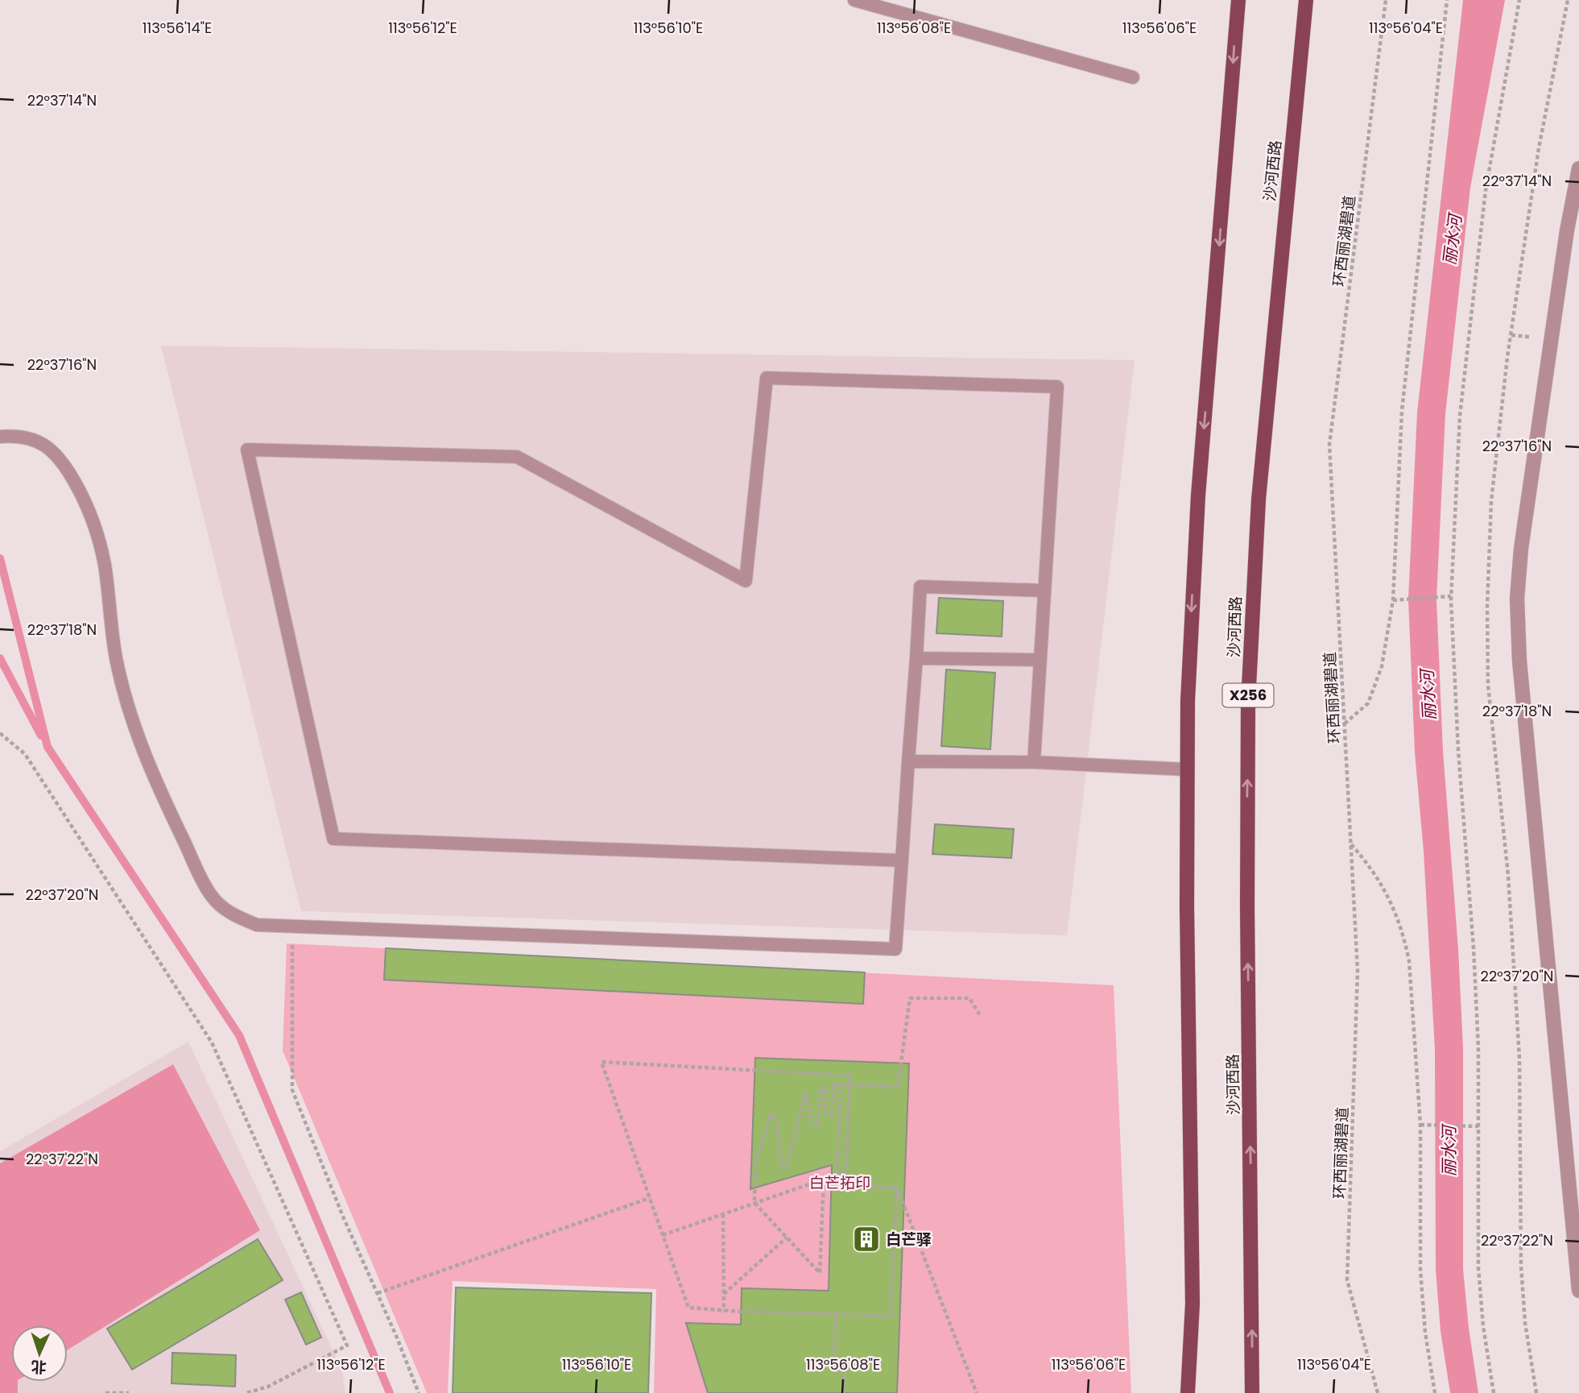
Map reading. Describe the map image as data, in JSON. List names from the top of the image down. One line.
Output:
{"streets":{"main road":["沙河西路","X256"],"path":["环西丽湖碧道"]},"water":["丽水河"],"parks":["白芒拓印"],"places":{"building":["白芒驿"]},"north":"bottom","coordinates":["113°56'14\"E","113°56'12\"E","113°56'10\"E","113°56'08\"E","113°56'06\"E","113°56'04\"E","22°37'14\"N","22°37'16\"N","22°37'18\"N","22°37'20\"N","22°37'22\"N"]}
